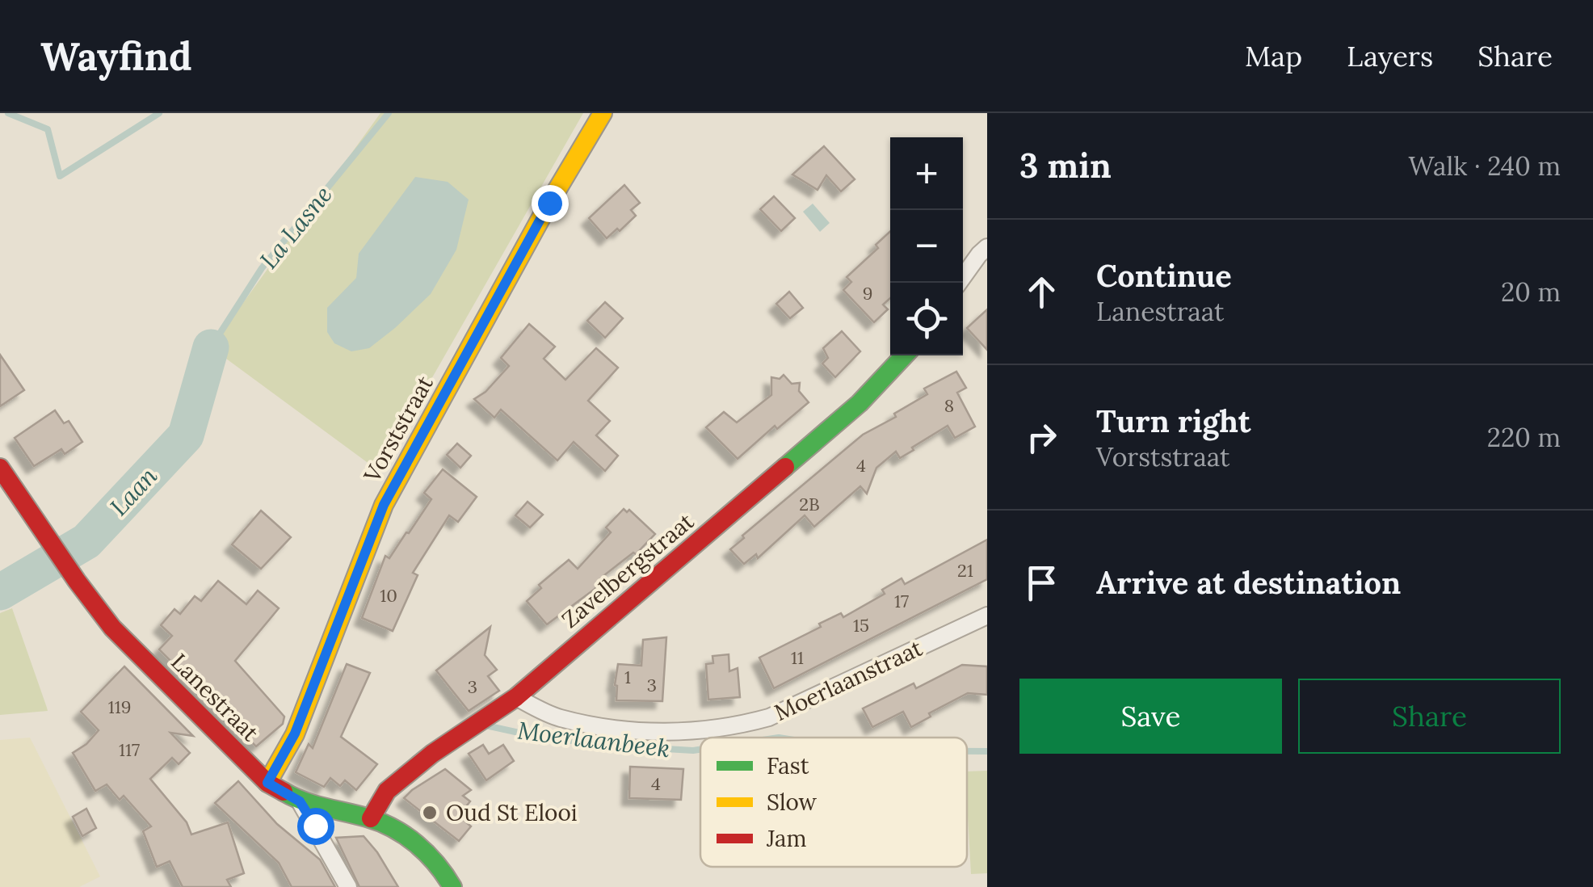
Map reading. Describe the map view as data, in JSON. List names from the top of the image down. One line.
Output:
{"streets":{"street":["Vorststraat","Zavelbergstraat","Moerlaanstraat","Lanestraat"]},"crossings":[["Vorststraat","Lanestraat"],["Zavelbergstraat","Moerlaanstraat"],["Zavelbergstraat","Lanestraat"]],"water":["La Lasne","Laan","Moerlaanbeek"],"places":["Oud St Elooi"],"house_numbers":["9","8","4","2B","21","10","17","15","11","1","3","3","119","117","4"],"legend":["Fast","Slow","Jam"],"page":{"header":"Wayfind","nav":["Map","Layers","Share"],"heading":["3 min","Walk · 240 m"],"map_buttons":["+","−"],"list":[["Continue","Lanestraat","20 m"],["Turn right","Vorststraat","220 m"],"Arrive at destination"],"buttons":["Save","Share"]}}
